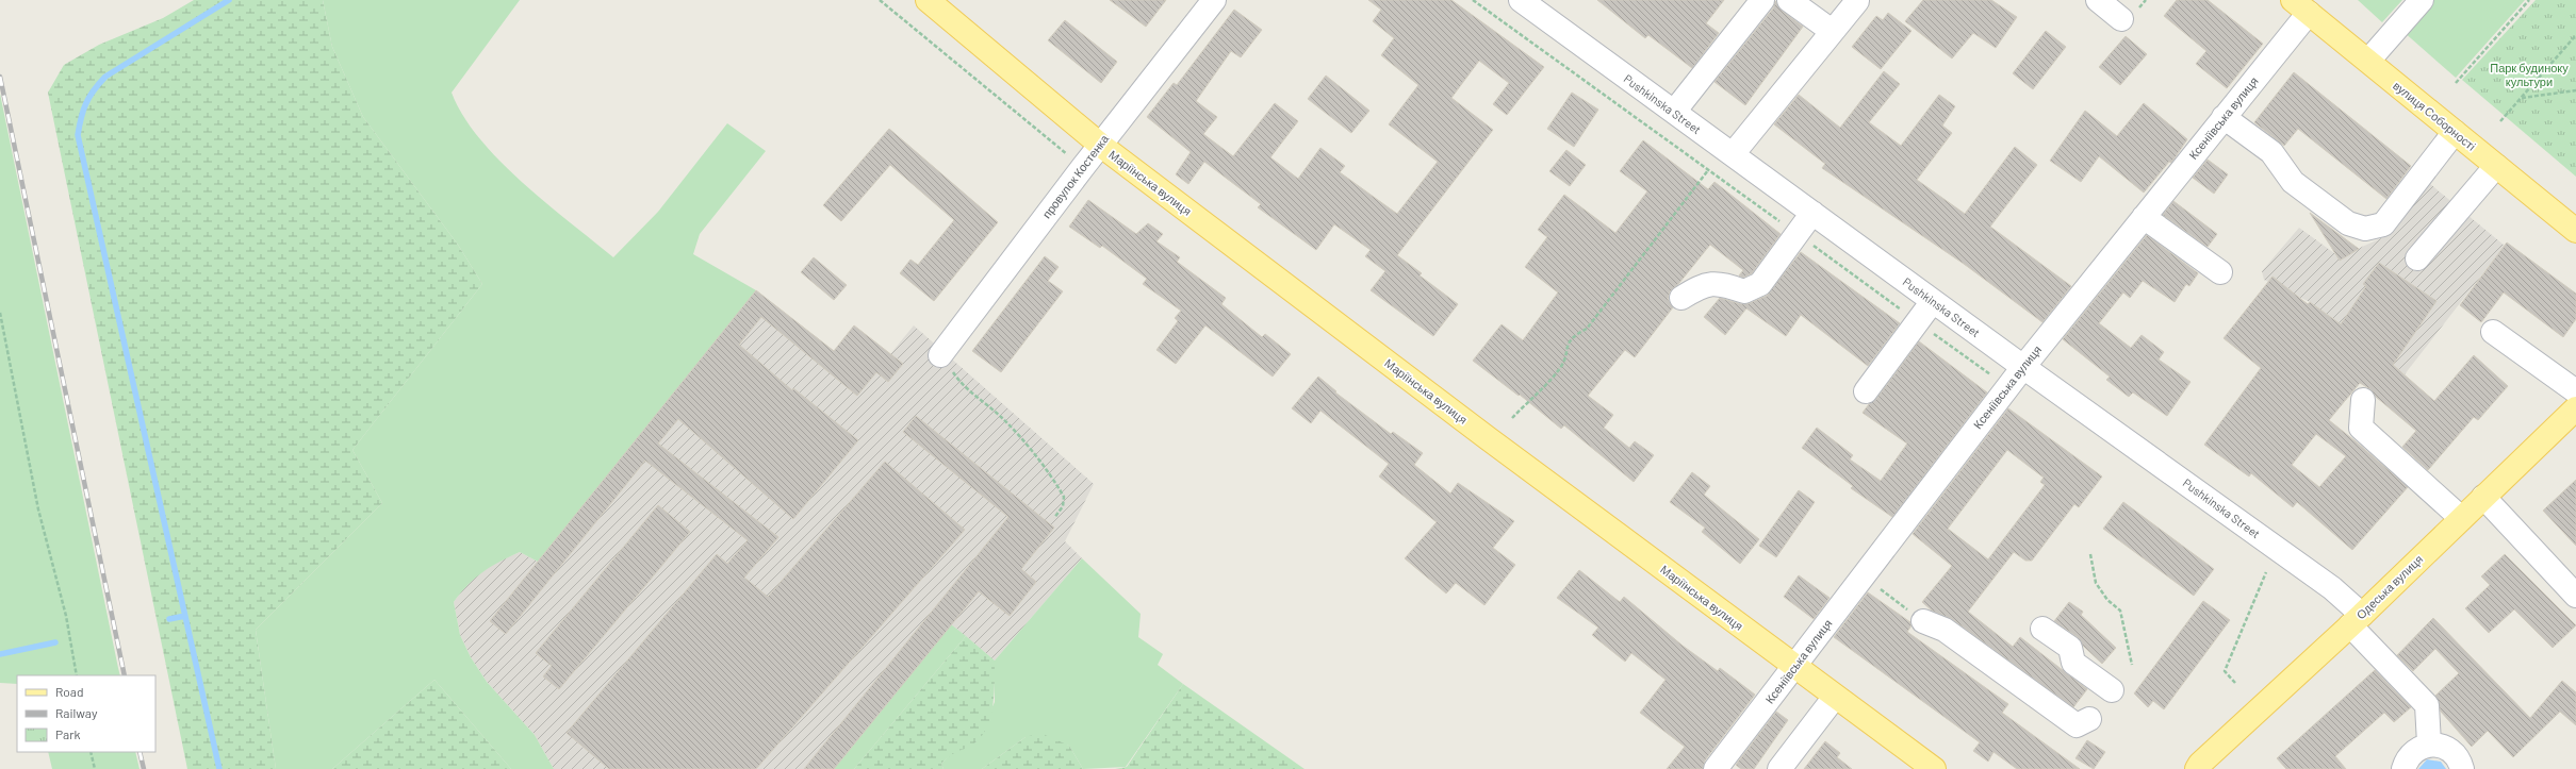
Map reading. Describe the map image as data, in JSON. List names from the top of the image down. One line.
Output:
{"streets":{"main road":["вулиця Соборності","Маріїнська вулиця","Одеська вулиця"],"street":["Pushkinska Street","Ксеніївська вулиця","провулок Костенка"]},"crossings":[["Pushkinska Street","Ксеніївська вулиця"],["Pushkinska Street","Одеська вулиця"],["вулиця Соборності","Ксеніївська вулиця"],["Ксеніївська вулиця","Маріїнська вулиця"],["провулок Костенка","Маріїнська вулиця"]],"parks":["Парк будиноку культури"],"legend":["Road","Railway","Park"]}
